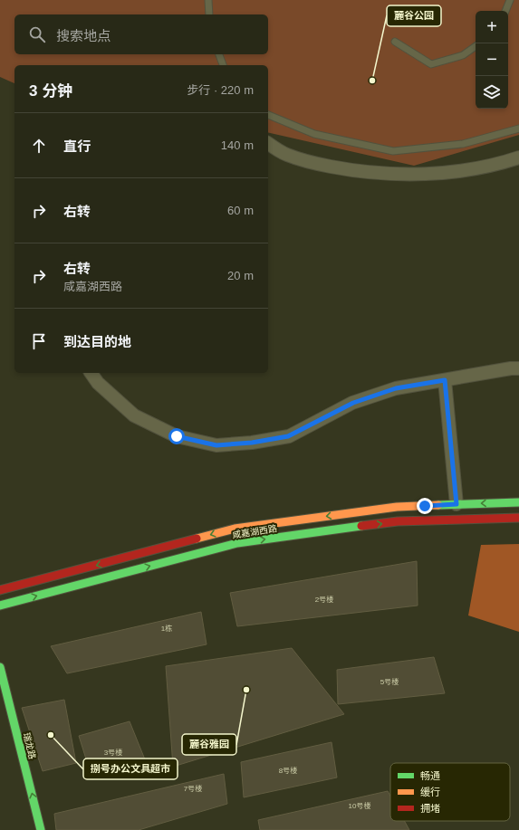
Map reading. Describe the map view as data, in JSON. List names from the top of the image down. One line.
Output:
{"streets":{"main road":["咸嘉湖西路","瑞龙路"]},"one_way":["瑞龙路"],"places":["麓谷公园","麓谷雅园","捌号办公文具超市"],"house_numbers":["2号楼","1栋","5号楼","3号楼","8号楼","7号楼","10号楼"],"legend":["畅通","缓行","拥堵"],"page":{"map_buttons":["+","−"],"search":"搜索地点","heading":["3 分钟","步行 · 220 m"],"list":[["直行","140 m"],["右转","60 m"],["右转","咸嘉湖西路","20 m"],"到达目的地"]}}
